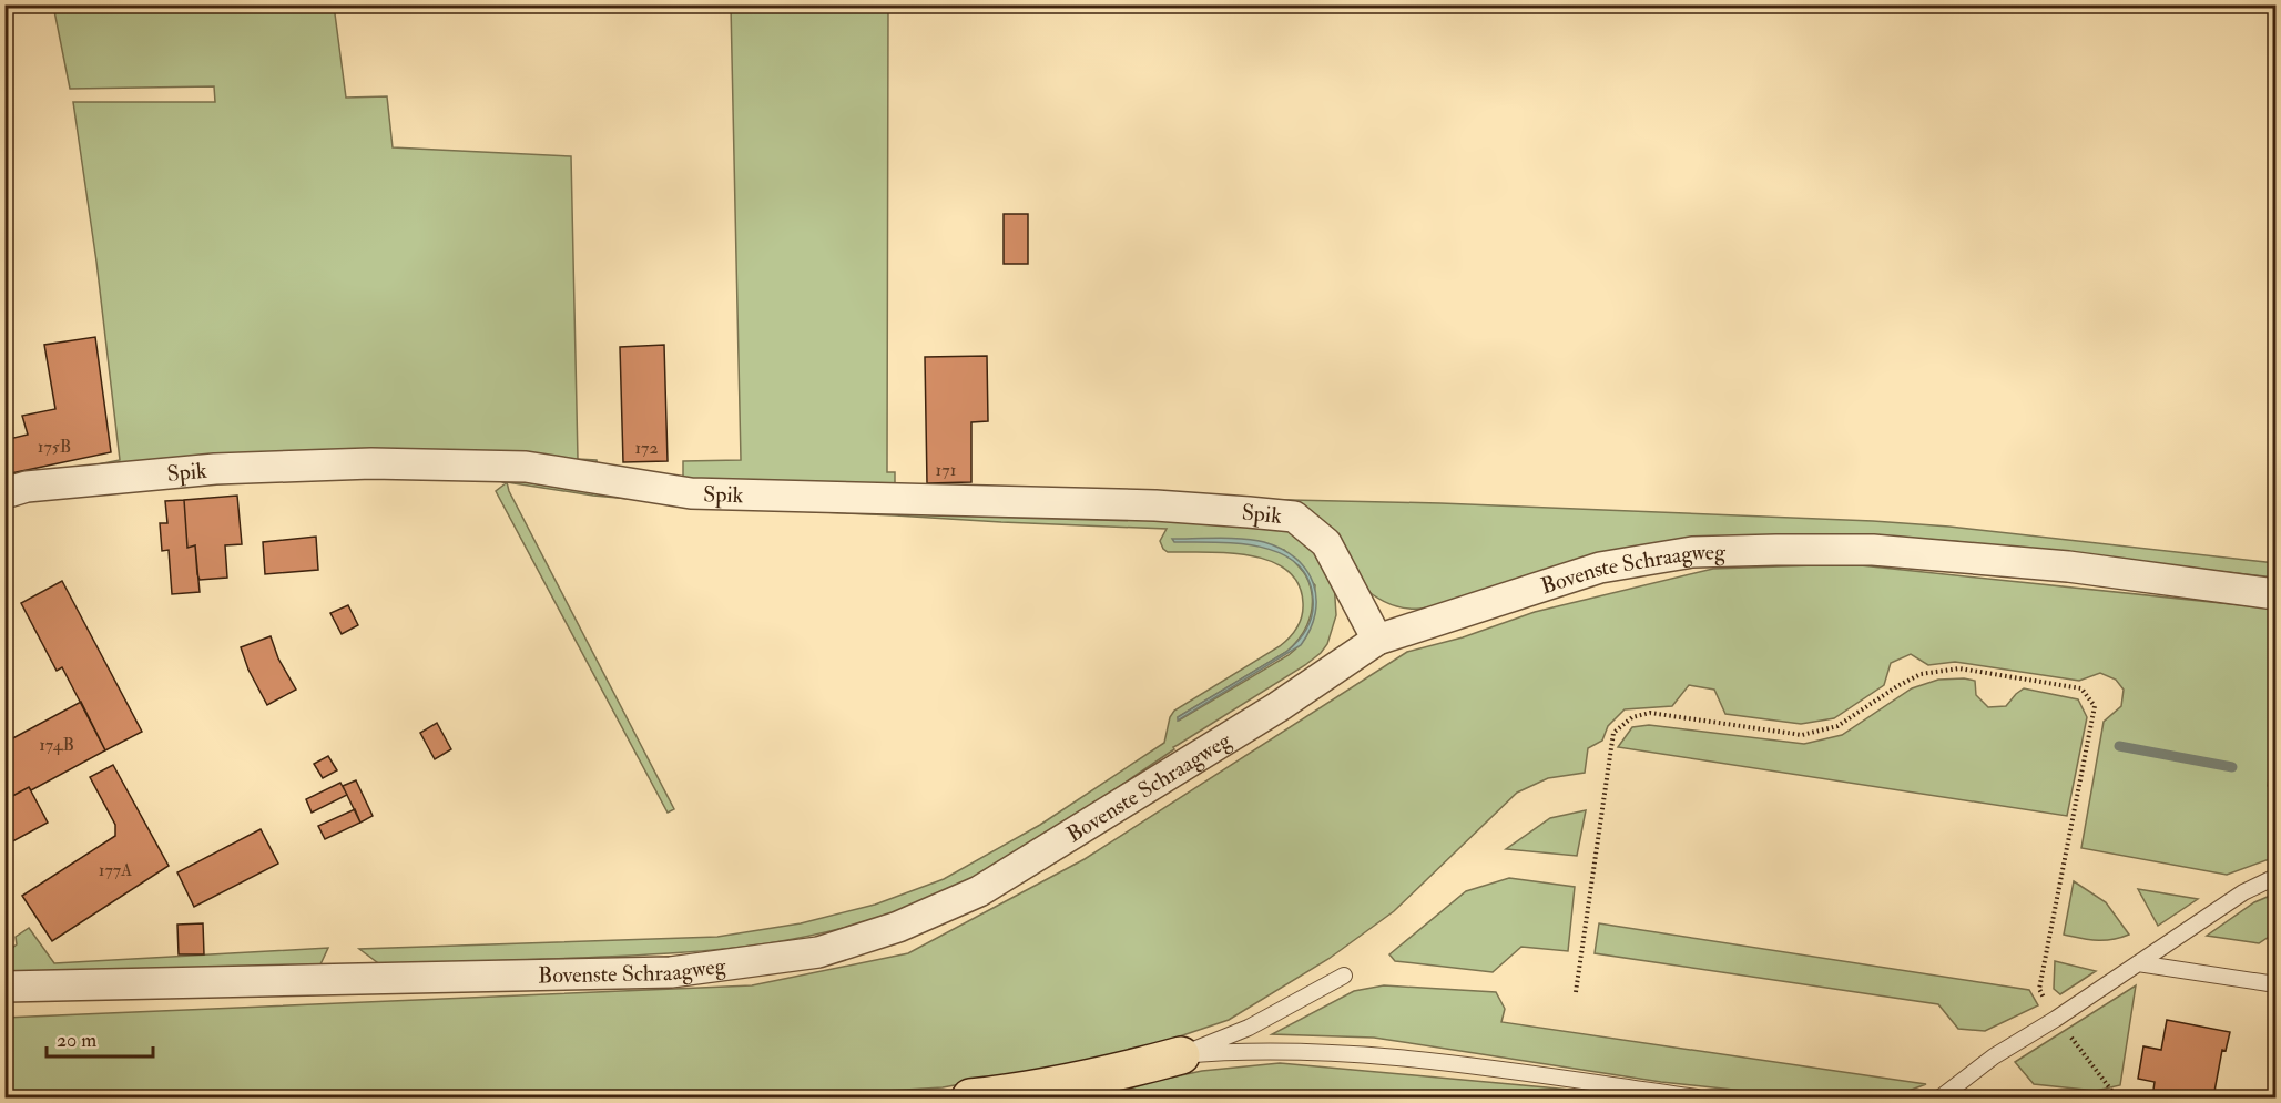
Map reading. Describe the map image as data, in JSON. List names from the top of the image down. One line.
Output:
{"streets":{"street":["Spik","Bovenste Schraagweg"]},"crossings":[["Spik","Bovenste Schraagweg"]],"house_numbers":["175B","172","171","174B","177A"],"scale_bar":"20 m"}
